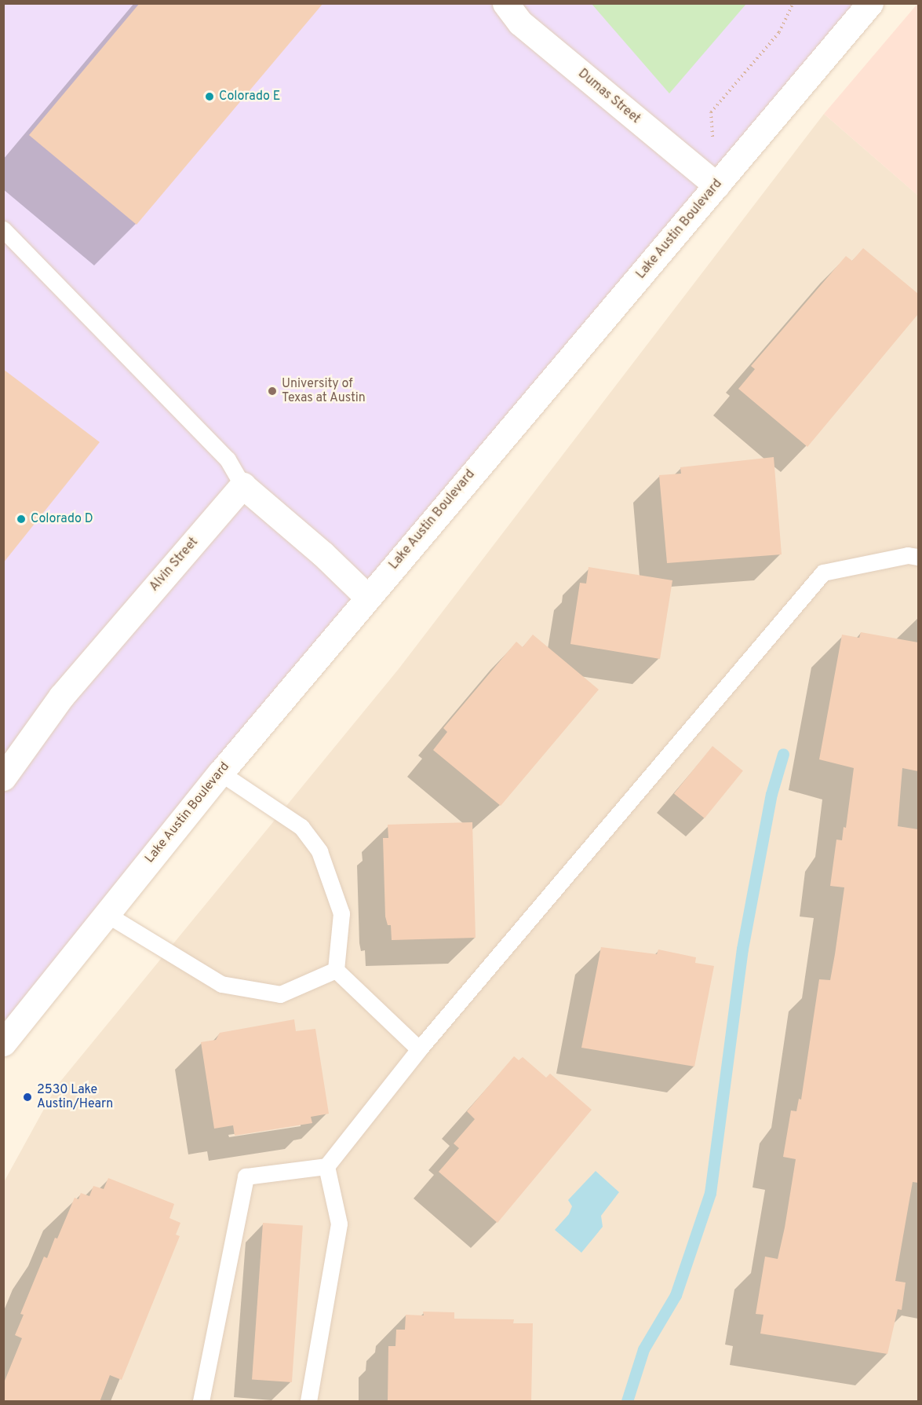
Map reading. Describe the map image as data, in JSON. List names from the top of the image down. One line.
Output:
{"streets":{"main road":["Dumas Street","Lake Austin Boulevard","Alvin Street"]},"crossings":[["Dumas Street","Lake Austin Boulevard"]],"places":["Colorado E","University of Texas at Austin","Colorado D","2530 Lake Austin/Hearn"]}
